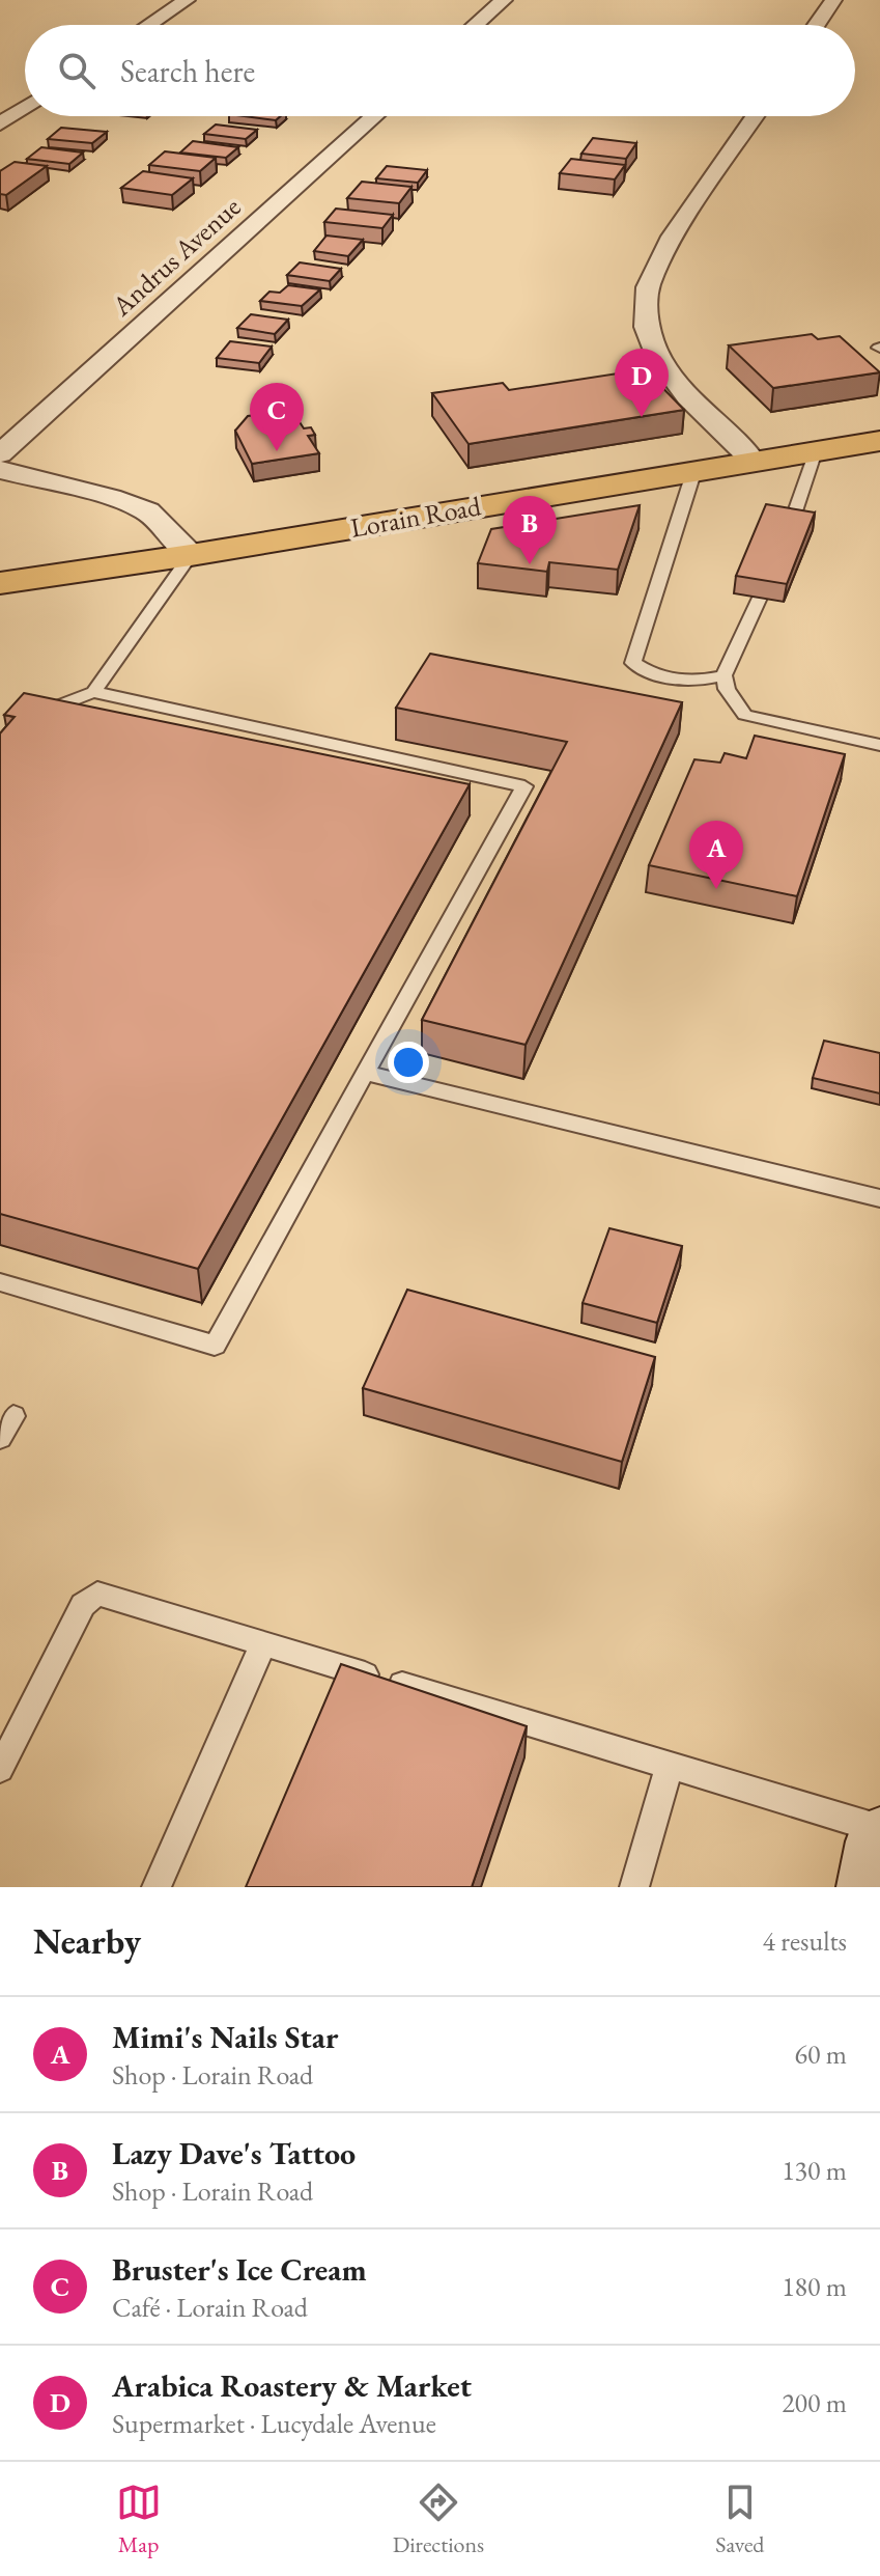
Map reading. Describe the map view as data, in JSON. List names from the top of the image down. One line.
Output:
{"streets":{"main road":["Lorain Road"],"street":["Andrus Avenue"]},"page":{"search":"Search here","pins":["D","C","B","A"],"heading":["Nearby","4 results"],"list":[{"mark":"A","name":"Mimi's Nails Star","note":"Shop · Lorain Road","value":"60 m"},{"mark":"B","name":"Lazy Dave's Tattoo","note":"Shop · Lorain Road","value":"130 m"},{"mark":"C","name":"Bruster's Ice Cream","note":"Café · Lorain Road","value":"180 m"},{"mark":"D","name":"Arabica Roastery & Market","note":"Supermarket · Lucydale Avenue","value":"200 m"}],"nav":["Map","Directions","Saved"]}}
